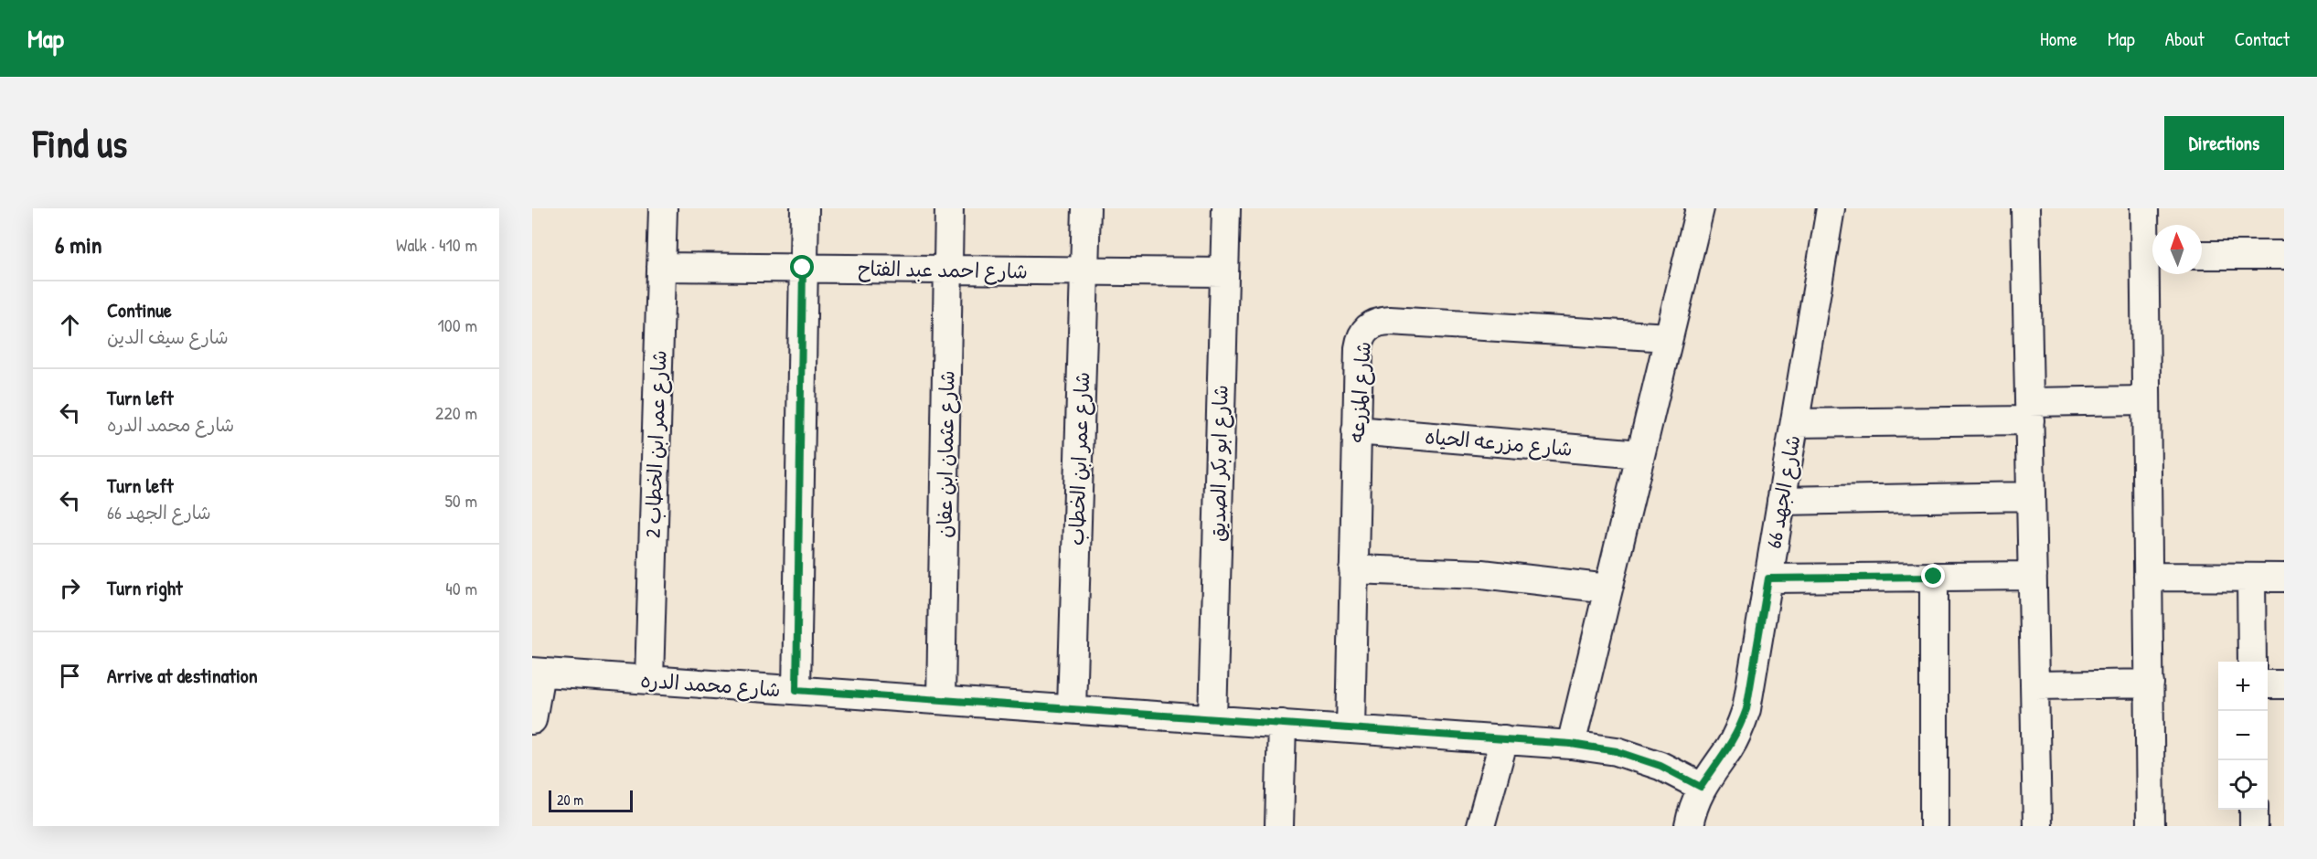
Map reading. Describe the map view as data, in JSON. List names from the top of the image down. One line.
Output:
{"streets":{"street":["شارع احمد عبد الفتاح","شارع المزرعه","شارع مزرعه الحياه","شارع عمر ابن الخطاب 2","شارع عثمان ابن عفان","شارع عمر ابن الخطاب","شارع ابو بكر الصديق","شارع الجهد 66","شارع محمد الدره"]},"crossings":[["شارع احمد عبد الفتاح","شارع عمر ابن الخطاب 2"],["شارع احمد عبد الفتاح","شارع عثمان ابن عفان"],["شارع احمد عبد الفتاح","شارع عمر ابن الخطاب"],["شارع احمد عبد الفتاح","شارع ابو بكر الصديق"],["شارع المزرعه","شارع مزرعه الحياه"],["شارع المزرعه","شارع محمد الدره"],["شارع عمر ابن الخطاب 2","شارع محمد الدره"],["شارع عثمان ابن عفان","شارع محمد الدره"],["شارع عمر ابن الخطاب","شارع محمد الدره"],["شارع ابو بكر الصديق","شارع محمد الدره"],["شارع الجهد 66","شارع محمد الدره"]],"scale_bar":"20 m","north":"top","page":{"header":"Map","nav":["Home","Map","About","Contact"],"buttons":"Directions","title":"Find us","heading":["6 min","Walk · 410 m"],"list":[["Continue","شارع سيف الدين","100 m"],["Turn left","شارع محمد الدره","220 m"],["Turn left","شارع الجهد 66","50 m"],["Turn right","40 m"],"Arrive at destination"],"map_buttons":["+","−"],"scale":"20 m"}}
